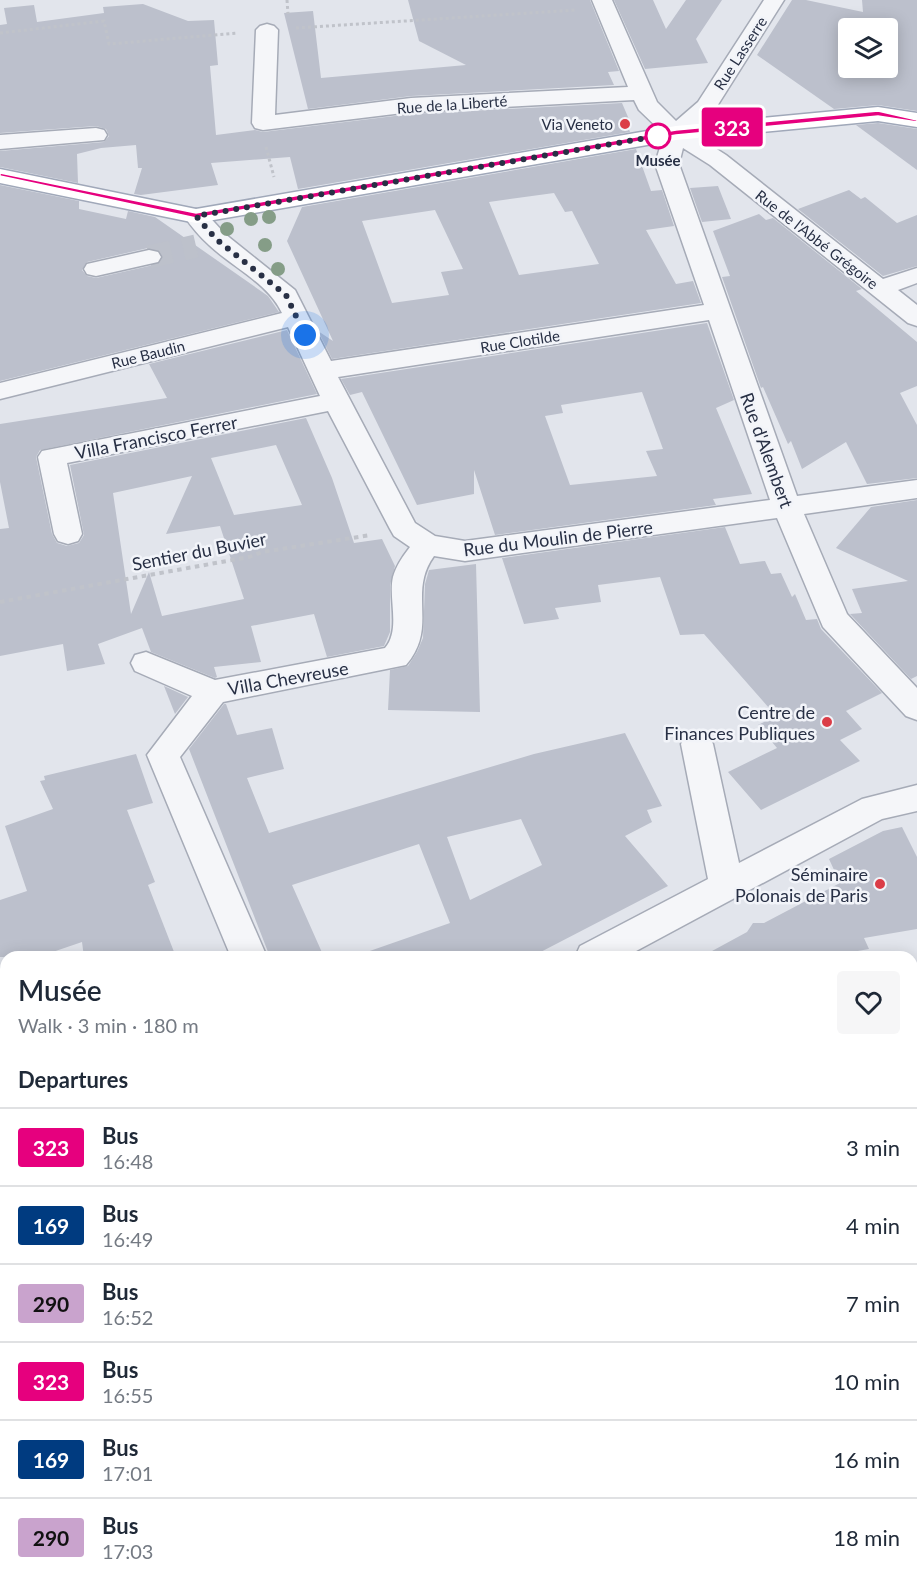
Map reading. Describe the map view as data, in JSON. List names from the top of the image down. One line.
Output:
{"streets":{"street":["Rue Lasserre","Rue de la Liberté","Rue de l'Abbé Grégoire","Rue Clotilde","Rue Baudin","Villa Francisco Ferrer","Rue d'Alembert","Rue du Moulin de Pierre","Villa Chevreuse"],"path":["Sentier du Buvier"]},"crossings":[["Rue Lasserre","Rue de l'Abbé Grégoire"],["Rue Lasserre","Rue d'Alembert"],["Rue de la Liberté","Rue de l'Abbé Grégoire"],["Rue de l'Abbé Grégoire","Rue d'Alembert"],["Rue Clotilde","Rue d'Alembert"],["Rue d'Alembert","Rue du Moulin de Pierre"],["Rue du Moulin de Pierre","Sentier du Buvier"],["Rue du Moulin de Pierre","Villa Chevreuse"],["Sentier du Buvier","Villa Chevreuse"]],"places":["Via Veneto","Musée","Centre de Finances Publiques","Séminaire Polonais de Paris"],"lines":["bus line 323"],"page":{"on_map":"323","heading":[["Musée","Walk · 3 min · 180 m"],"Departures"],"list":[{"mark":"323","name":"Bus","note":"16:48","value":"3 min"},{"mark":"169","name":"Bus","note":"16:49","value":"4 min"},{"mark":"290","name":"Bus","note":"16:52","value":"7 min"},{"mark":"323","name":"Bus","note":"16:55","value":"10 min"},{"mark":"169","name":"Bus","note":"17:01","value":"16 min"},{"mark":"290","name":"Bus","note":"17:03","value":"18 min"}]}}
